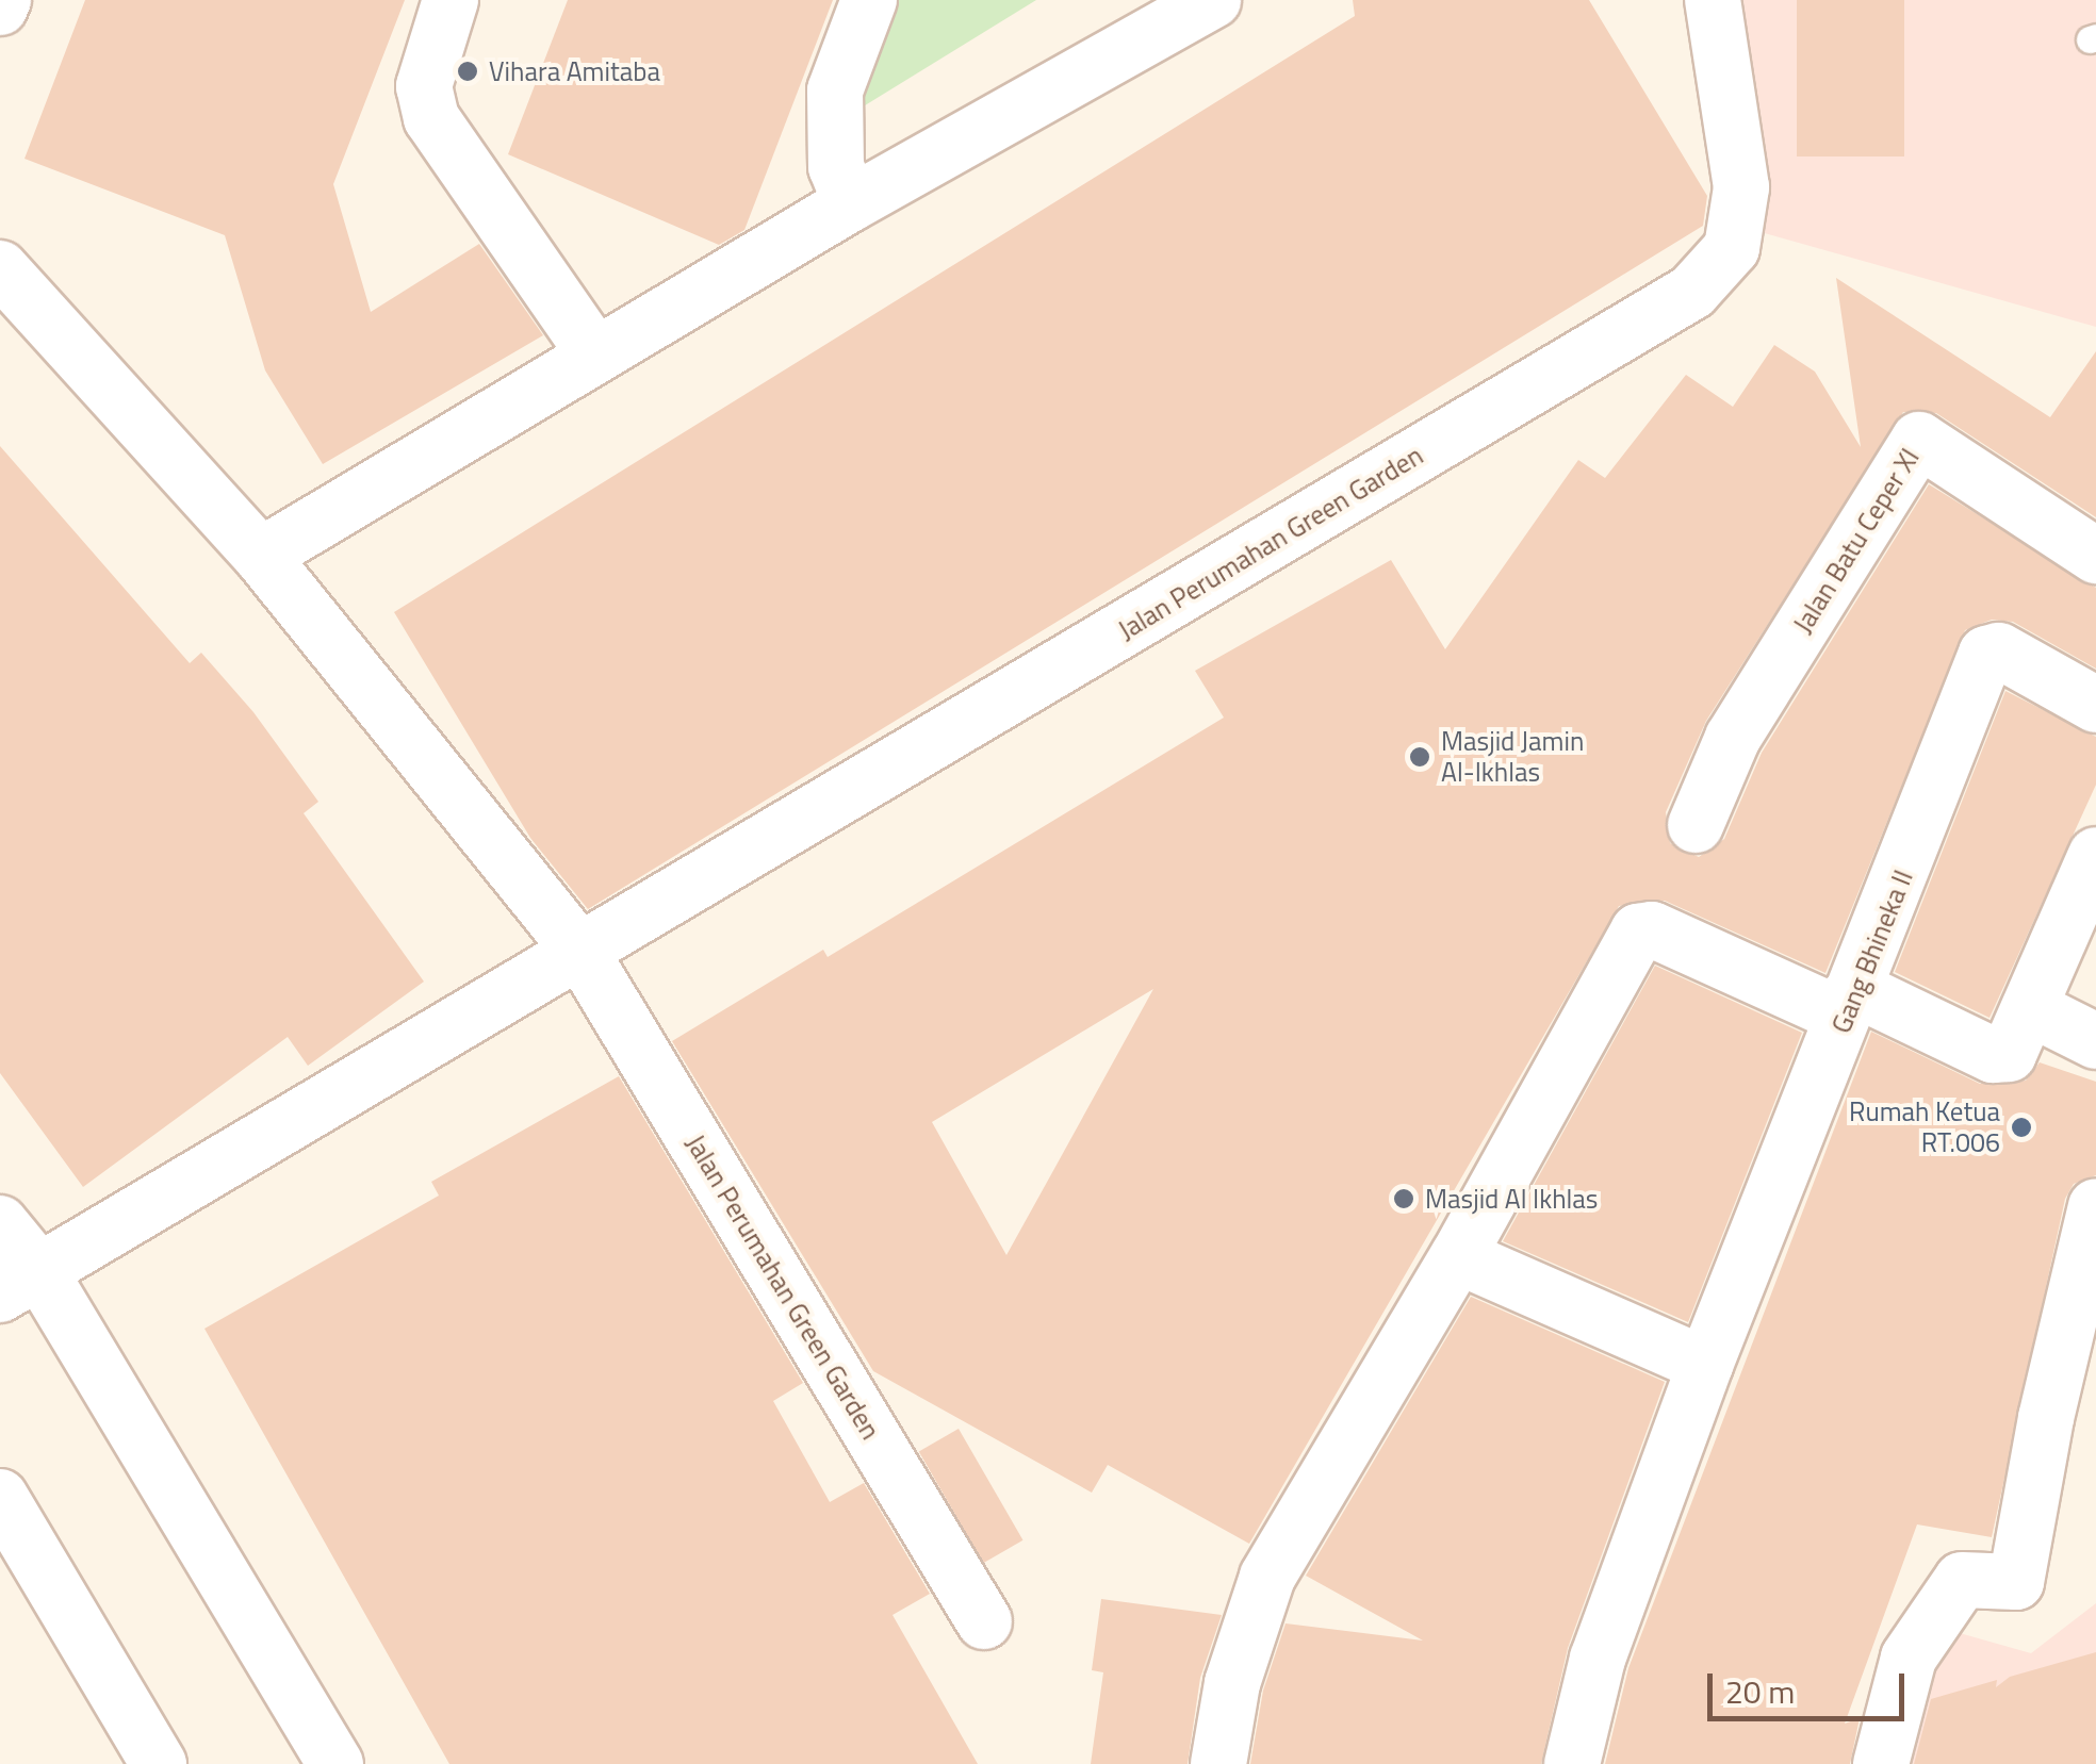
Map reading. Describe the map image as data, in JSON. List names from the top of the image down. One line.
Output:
{"streets":{"street":["Jalan Batu Ceper XI","Jalan Perumahan Green Garden","Gang Bhineka II"]},"places":["Vihara Amitaba","Masjid Jamin Al-Ikhlas","Rumah Ketua RT.006","Masjid Al Ikhlas"],"scale_bar":"20 m"}
